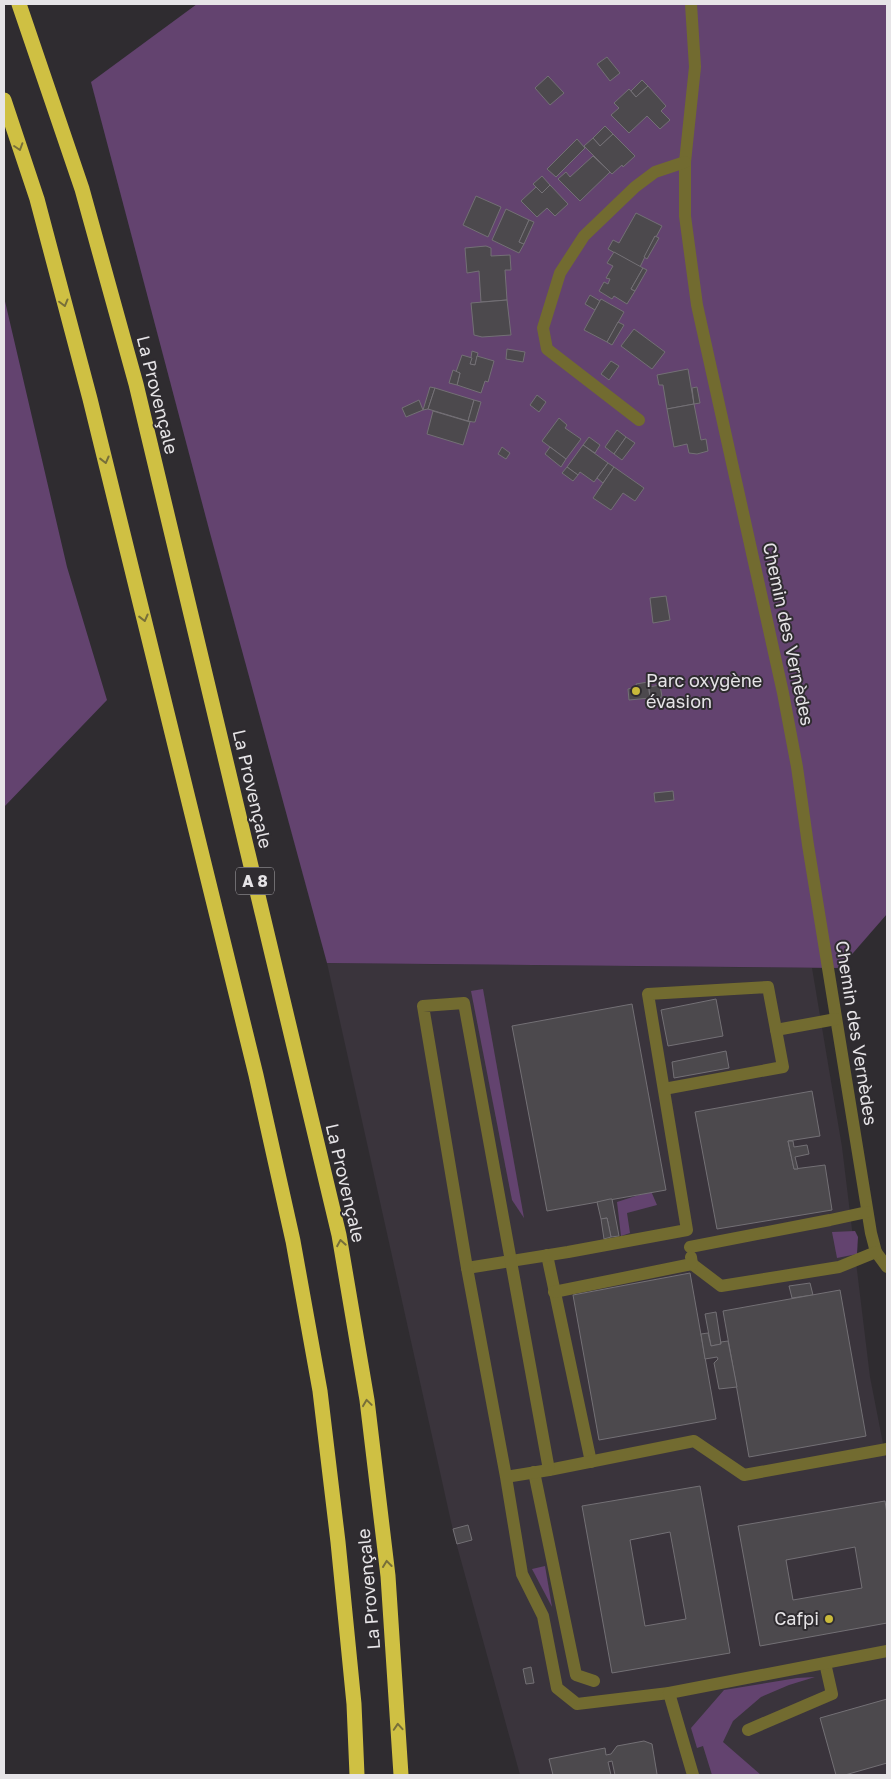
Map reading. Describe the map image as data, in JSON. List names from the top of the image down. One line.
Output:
{"streets":{"highway":["La Provençale","A 8"],"street":["Chemin des Vernèdes"]},"places":["Parc oxygène évasion","Cafpi"]}
